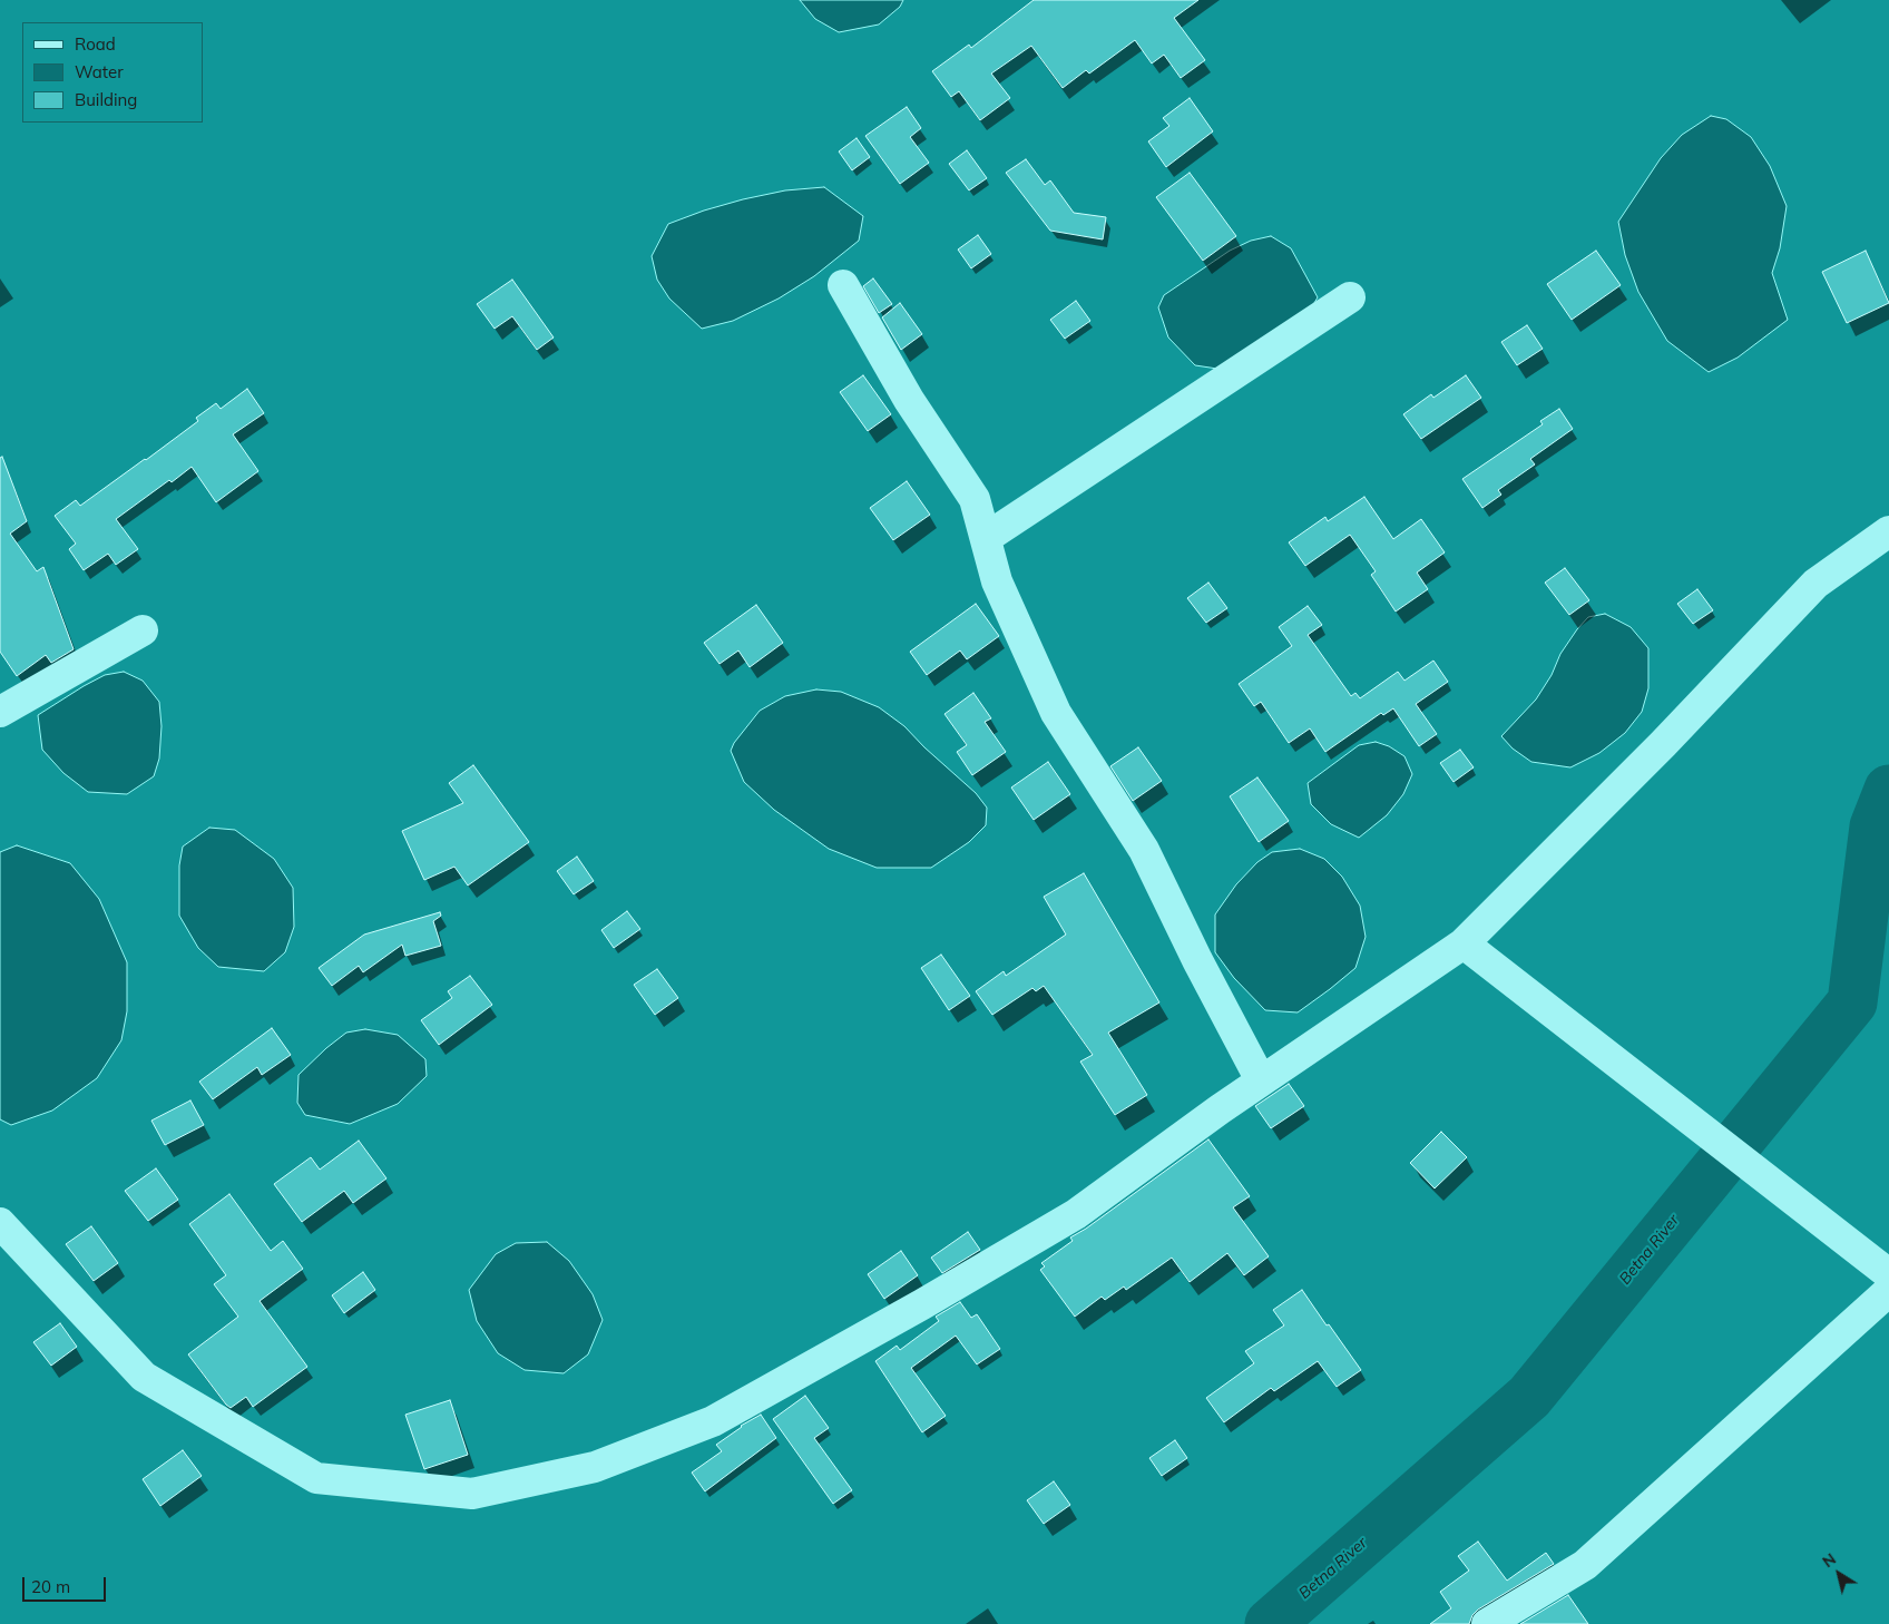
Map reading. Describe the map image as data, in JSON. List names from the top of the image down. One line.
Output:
{"water":["Betna River"],"legend":["Road","Water","Building"],"scale_bar":"20 m","north":"top left"}
